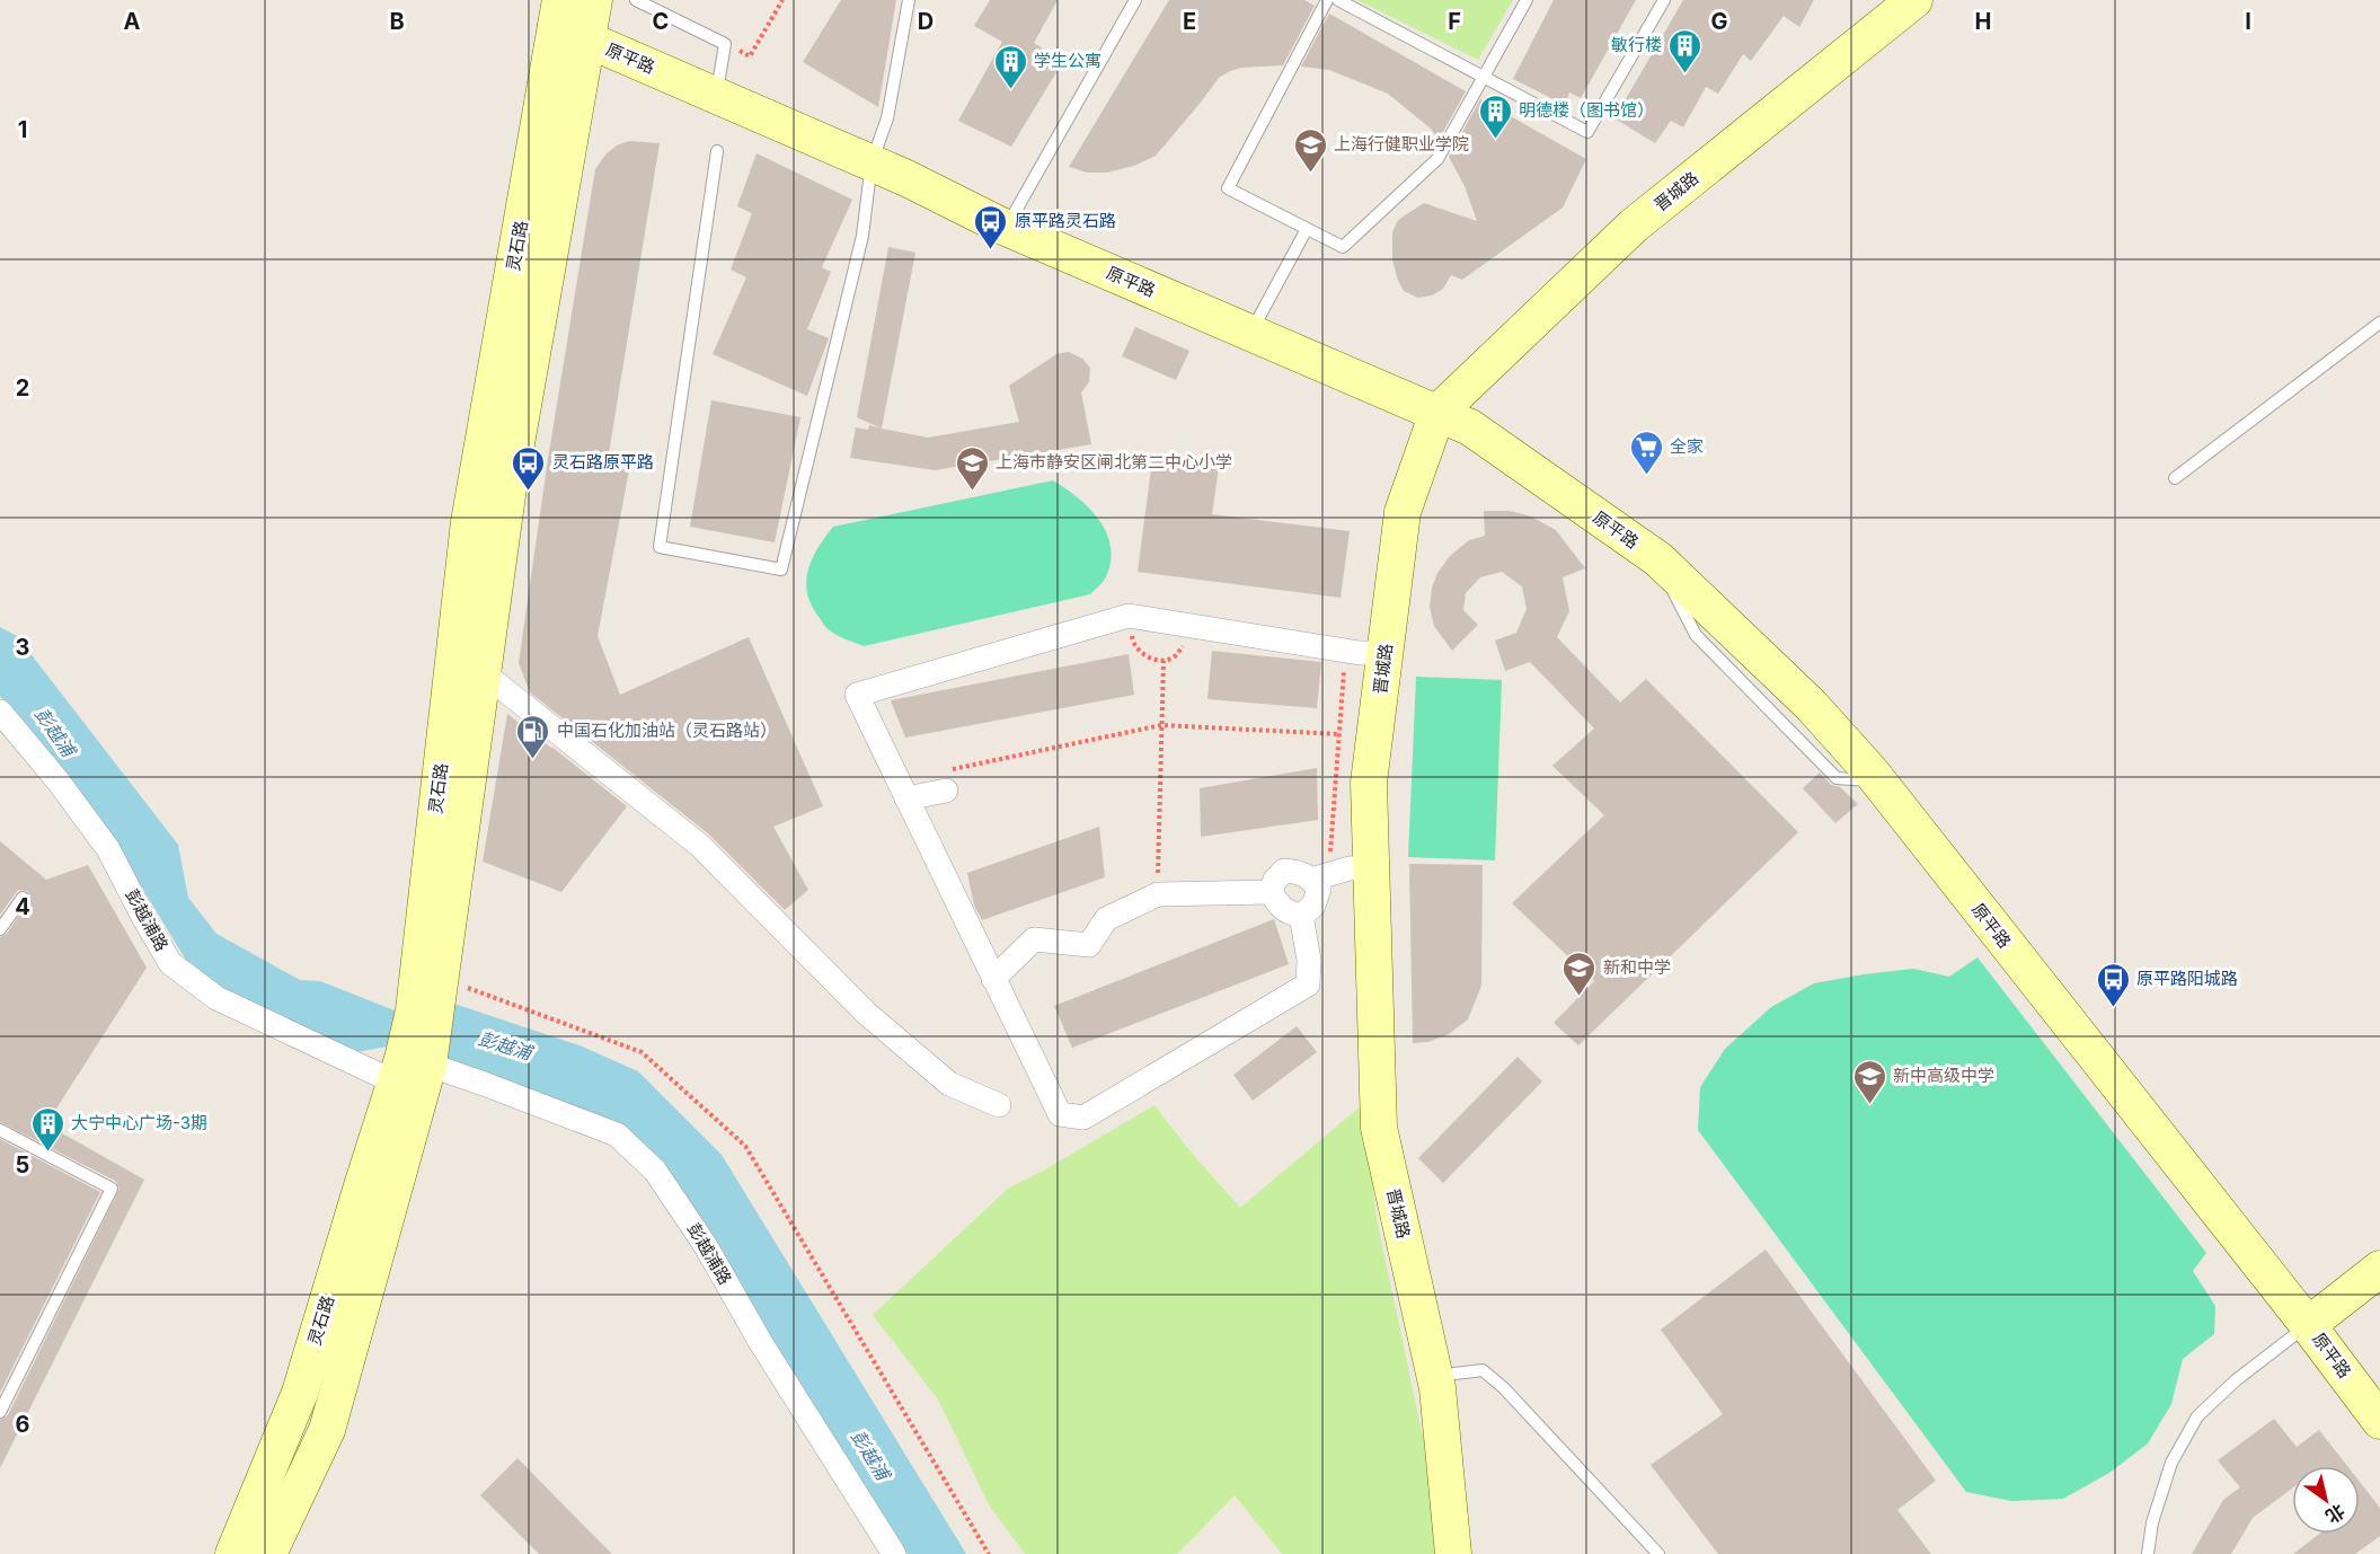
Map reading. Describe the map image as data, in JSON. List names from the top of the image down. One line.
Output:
{"streets":{"street":["原平路","晋城路","灵石路","彭越浦路"]},"crossings":[["原平路","晋城路"],["原平路","灵石路"],["灵石路","彭越浦路"]],"water":["彭越浦"],"places":{"building":["敏行楼","学生公寓","明德楼（图书馆）","大宁中心广场-3期"],"school or university":["上海行健职业学院","上海市静安区闸北第二中心小学","新和中学","新中高级中学"],"bus stop":["原平路灵石路","灵石路原平路","原平路阳城路"],"supermarket":["全家"],"fuel station":["中国石化加油站（灵石路站）"]},"north":"bottom right","grid":{"columns":["A","B","C","D","E","F","G","H","I"],"rows":["1","2","3","4","5","6"]}}
